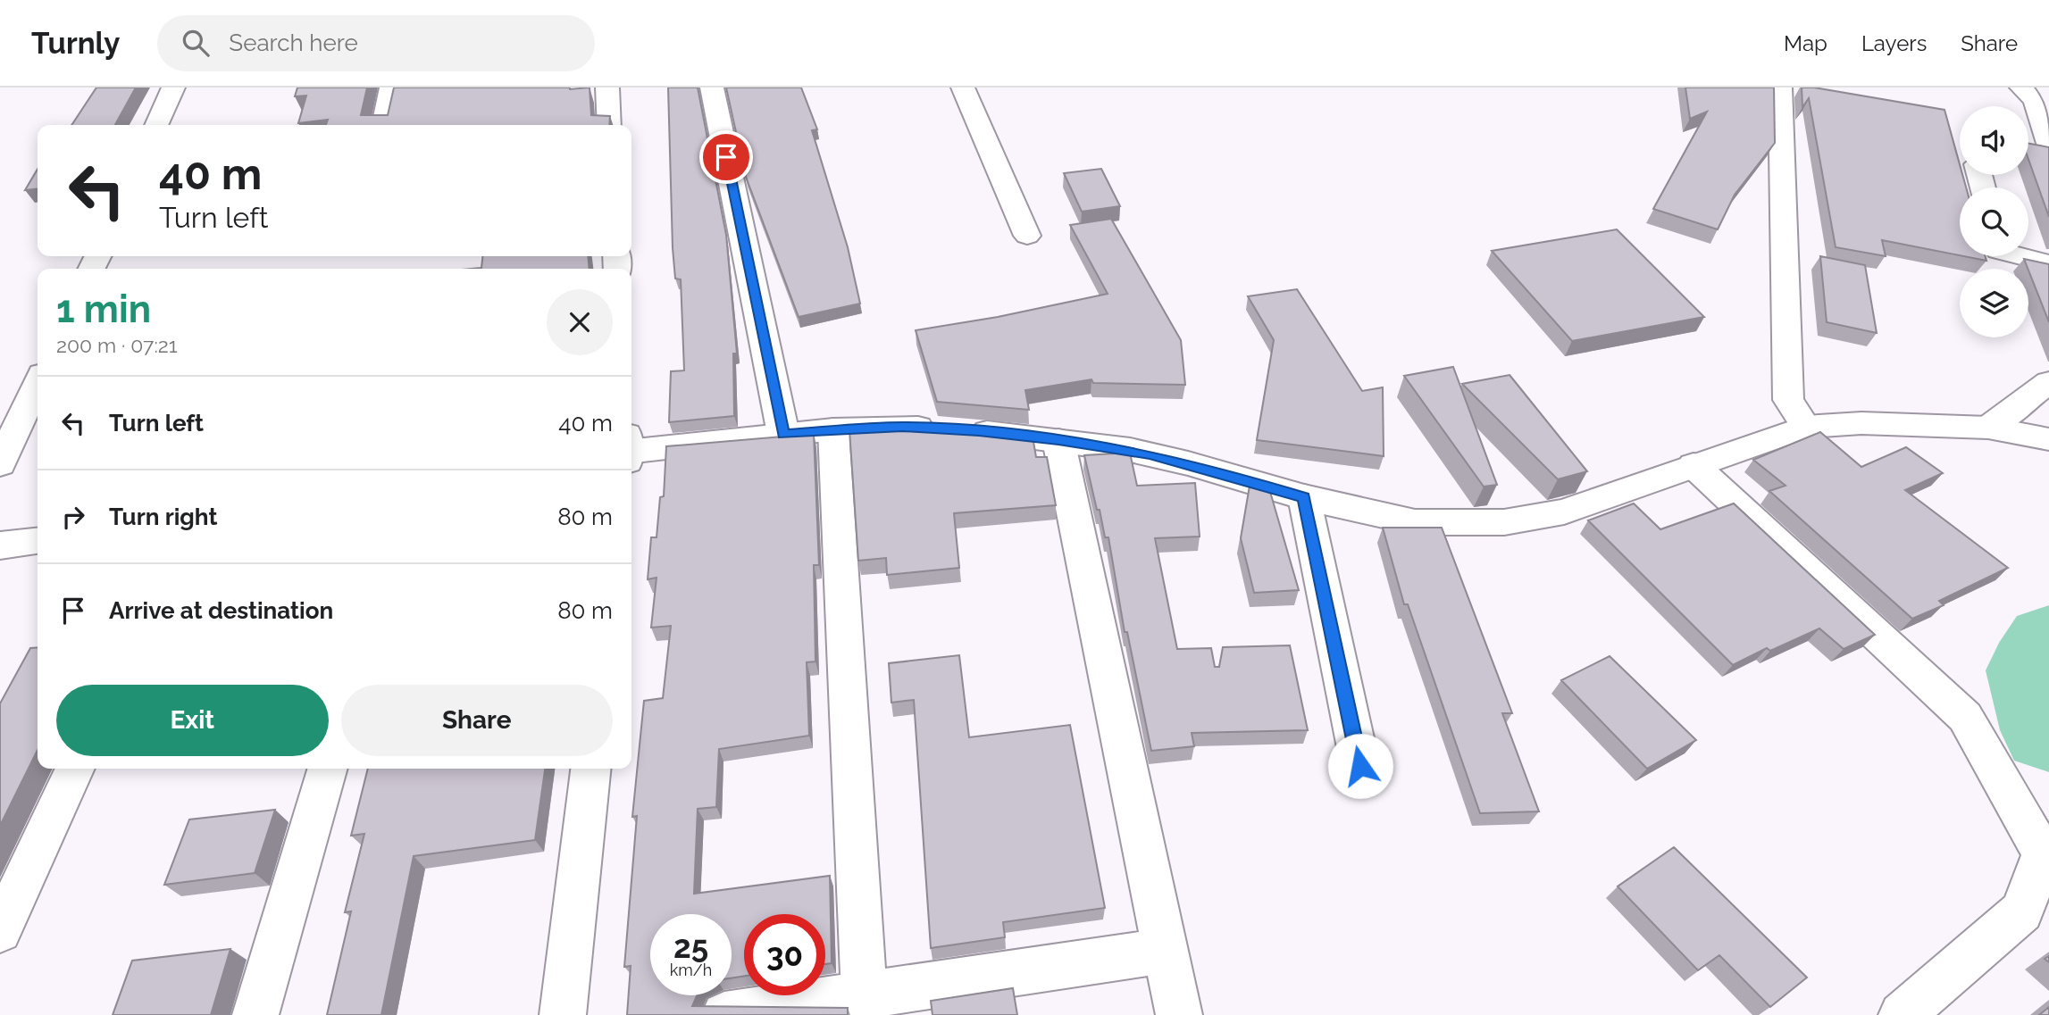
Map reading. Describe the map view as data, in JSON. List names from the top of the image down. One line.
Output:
{"page":{"header":"Turnly","search":"Search here","nav":["Map","Layers","Share"],"turn":["40 m","Turn left"],"heading":["1 min","200 m · 07:21"],"list":[{"name":"Turn left","value":"40 m"},{"name":"Turn right","value":"80 m"},{"name":"Arrive at destination","value":"80 m"}],"buttons":["Exit","Share"],"speed":"25 km/h","limit":"30"}}
